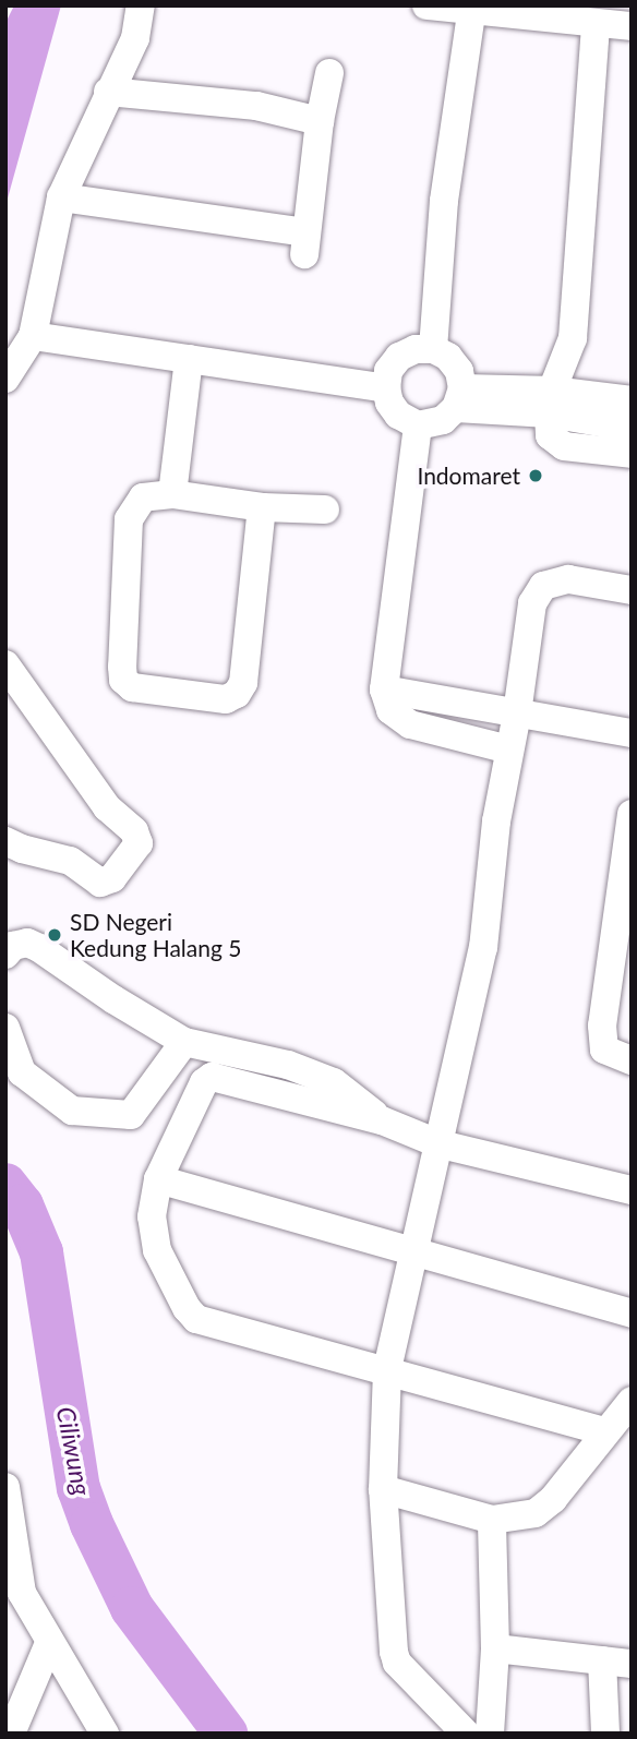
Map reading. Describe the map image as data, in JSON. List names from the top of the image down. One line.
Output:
{"water":["Ciliwung"],"places":["Indomaret","SD Negeri Kedung Halang 5"]}
